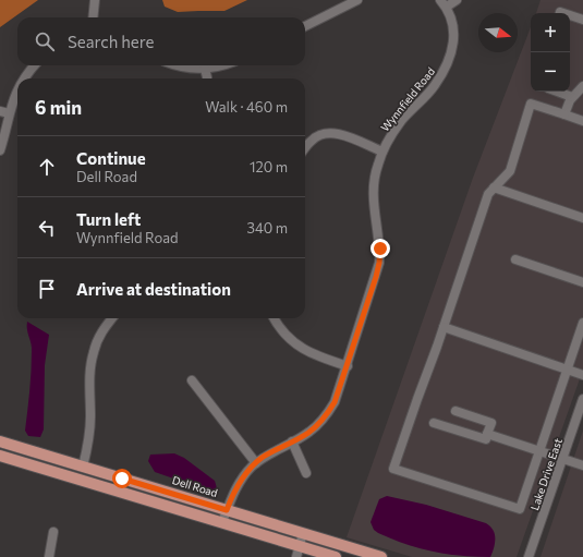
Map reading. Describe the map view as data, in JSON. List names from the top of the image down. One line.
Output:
{"streets":{"main road":["Dell Road"],"street":["Wynnfield Road","Lake Drive East"]},"crossings":[["Wynnfield Road","Dell Road"]],"north":"right","page":{"map_buttons":["+","−"],"search":"Search here","heading":["6 min","Walk · 460 m"],"list":[["Continue","Dell Road","120 m"],["Turn left","Wynnfield Road","340 m"],"Arrive at destination"]}}
